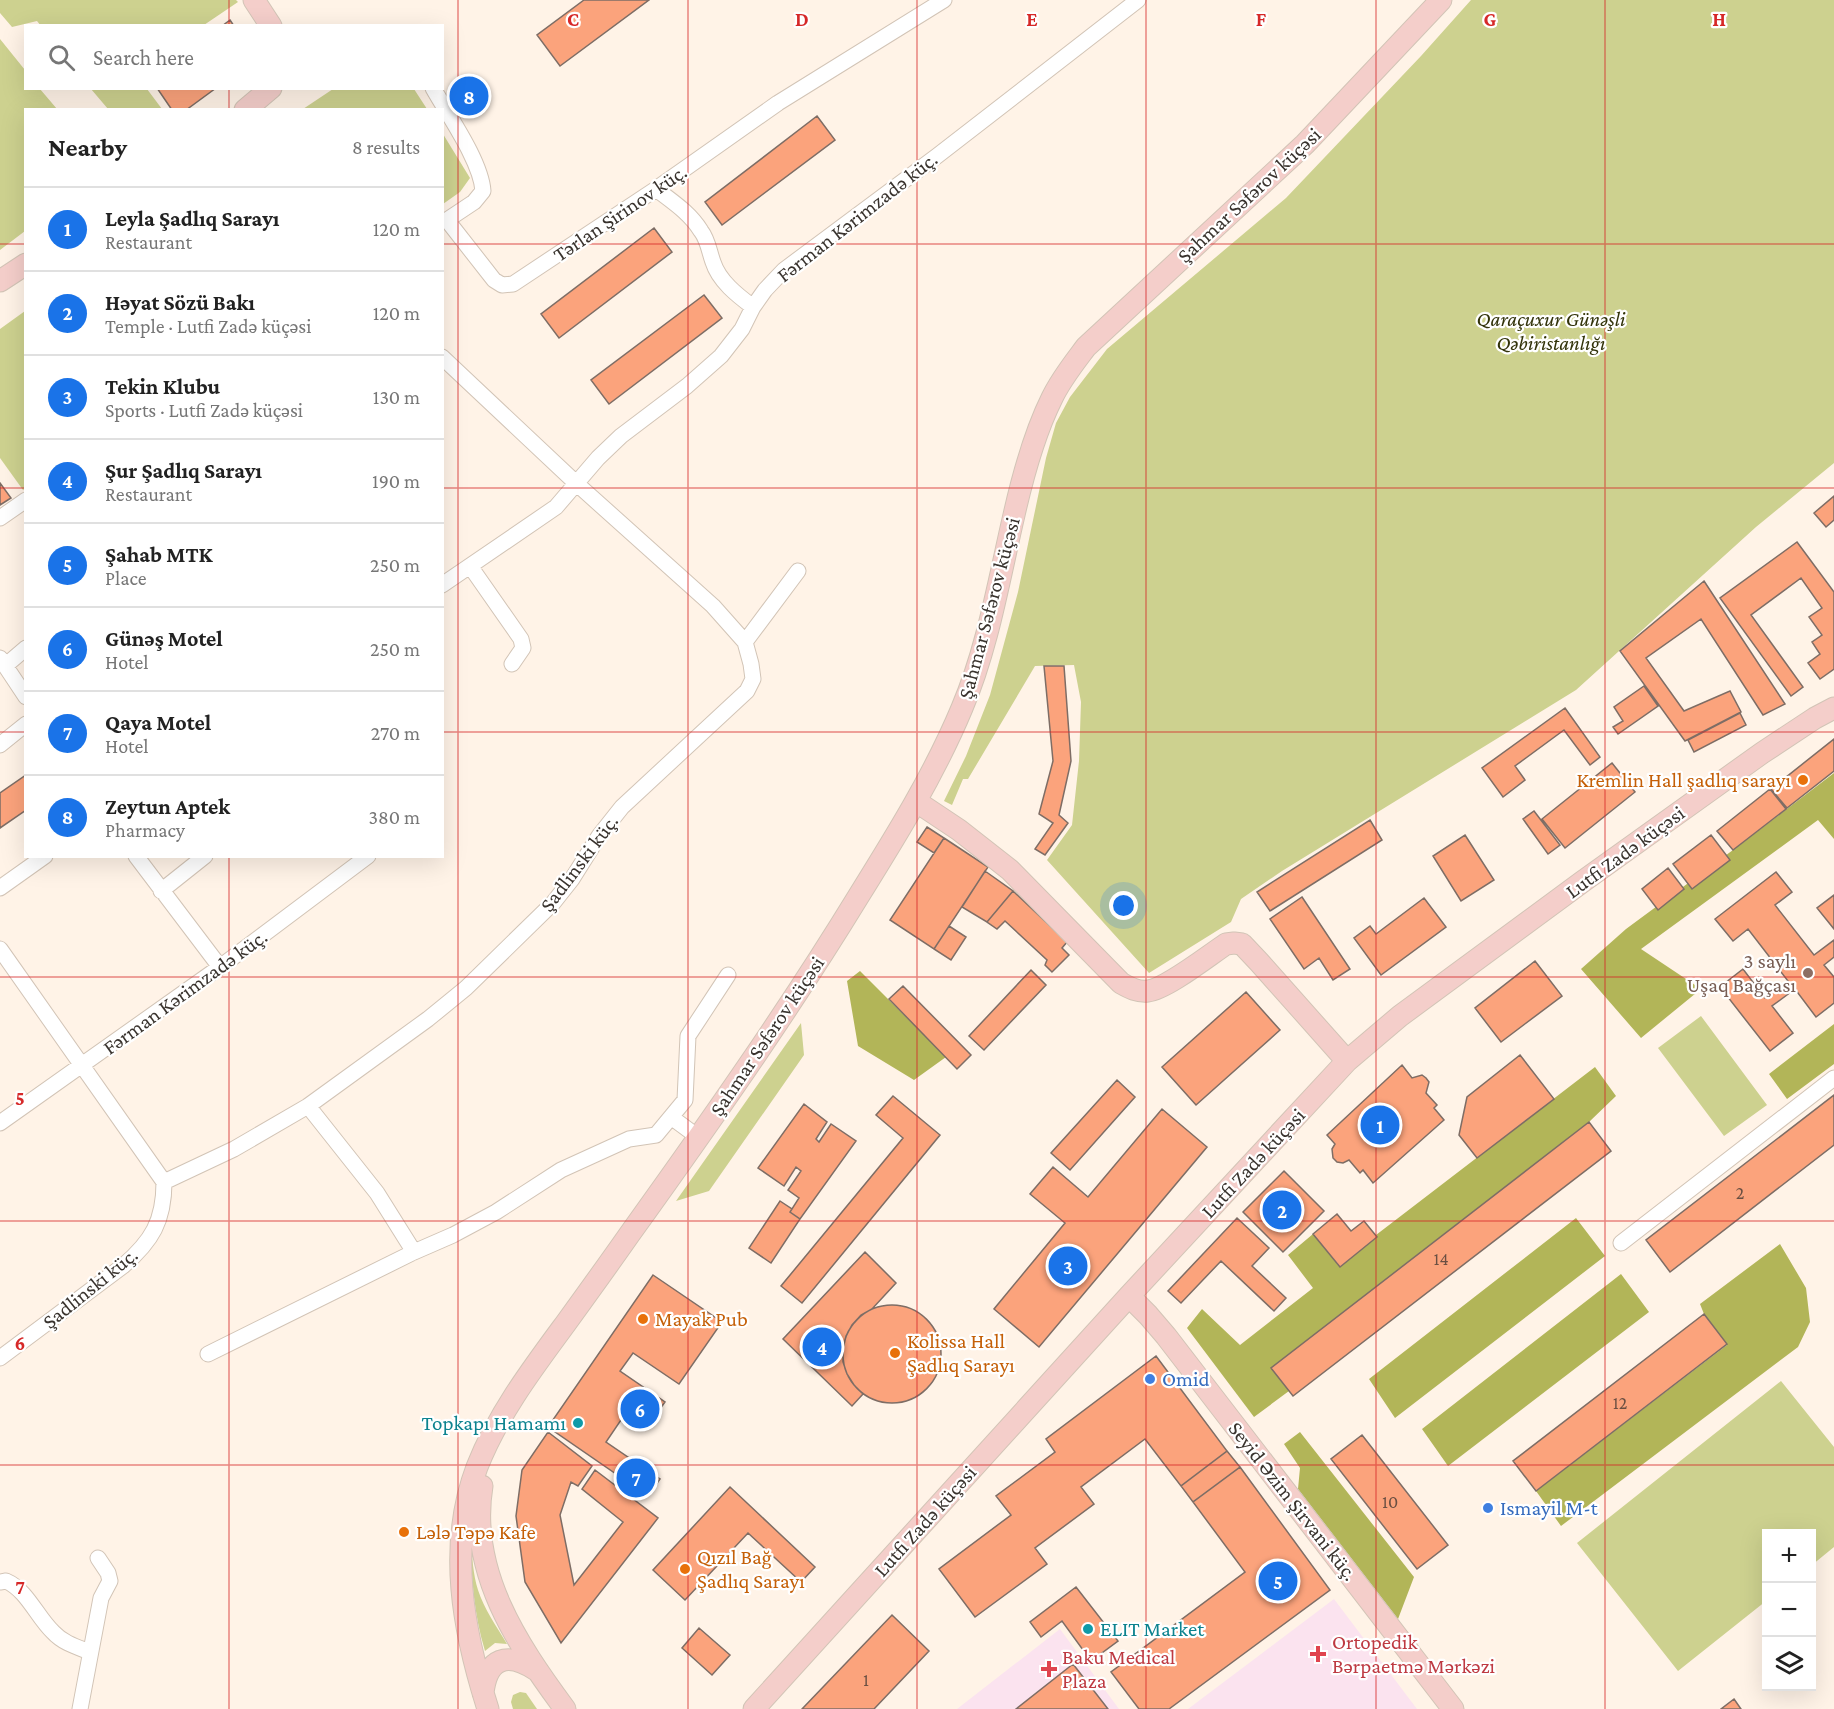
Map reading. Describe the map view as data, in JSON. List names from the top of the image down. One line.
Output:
{"streets":{"main road":["Şahmar Səfərov küçəsi","Lutfi Zadə küçəsi","Seyid Əzim Şirvani küç."],"street":["Tərlan Şirinov küç.","Fərman Kərimzadə küç.","Şadlinski küç."]},"crossings":[["Fərman Kərimzadə küç.","Şadlinski küç."],["Lutfi Zadə küçəsi","Seyid Əzim Şirvani küç."]],"parks":["Qaraçuxur Günəşli Qəbiristanlığı"],"places":{"other":["Kremlin Hall şadlıq sarayı","3 saylı Uşaq Bağçası","Mayak Pub","Kolissa Hall Şadlıq Sarayı","Omid","Topkapı Hamamı","Ismayil M-t","Lələ Təpə Kafe","Qızıl Bağ Şadlıq Sarayı","ELIT Market"],"health":["Ortopedik Bərpaetmə Mərkəzi","Baku Medical Plaza"]},"house_numbers":["2","14","12","10","1"],"page":{"search":"Search here","pins":["8","1","2","3","4","6","7","5"],"heading":["Nearby","8 results"],"list":[{"mark":"1","name":"Leyla Şadlıq Sarayı","note":"Restaurant","value":"120 m"},{"mark":"2","name":"Həyat Sözü Bakı","note":"Temple · Lutfi Zadə küçəsi","value":"120 m"},{"mark":"3","name":"Tekin Klubu","note":"Sports · Lutfi Zadə küçəsi","value":"130 m"},{"mark":"4","name":"Şur Şadlıq Sarayı","note":"Restaurant","value":"190 m"},{"mark":"5","name":"Şahab MTK","note":"Place","value":"250 m"},{"mark":"6","name":"Günəş Motel","note":"Hotel","value":"250 m"},{"mark":"7","name":"Qaya Motel","note":"Hotel","value":"270 m"},{"mark":"8","name":"Zeytun Aptek","note":"Pharmacy","value":"380 m"}],"map_buttons":["+","−"]},"grid":{"columns":["C","D","E","F","G","H"],"rows":["5","6","7"]}}
